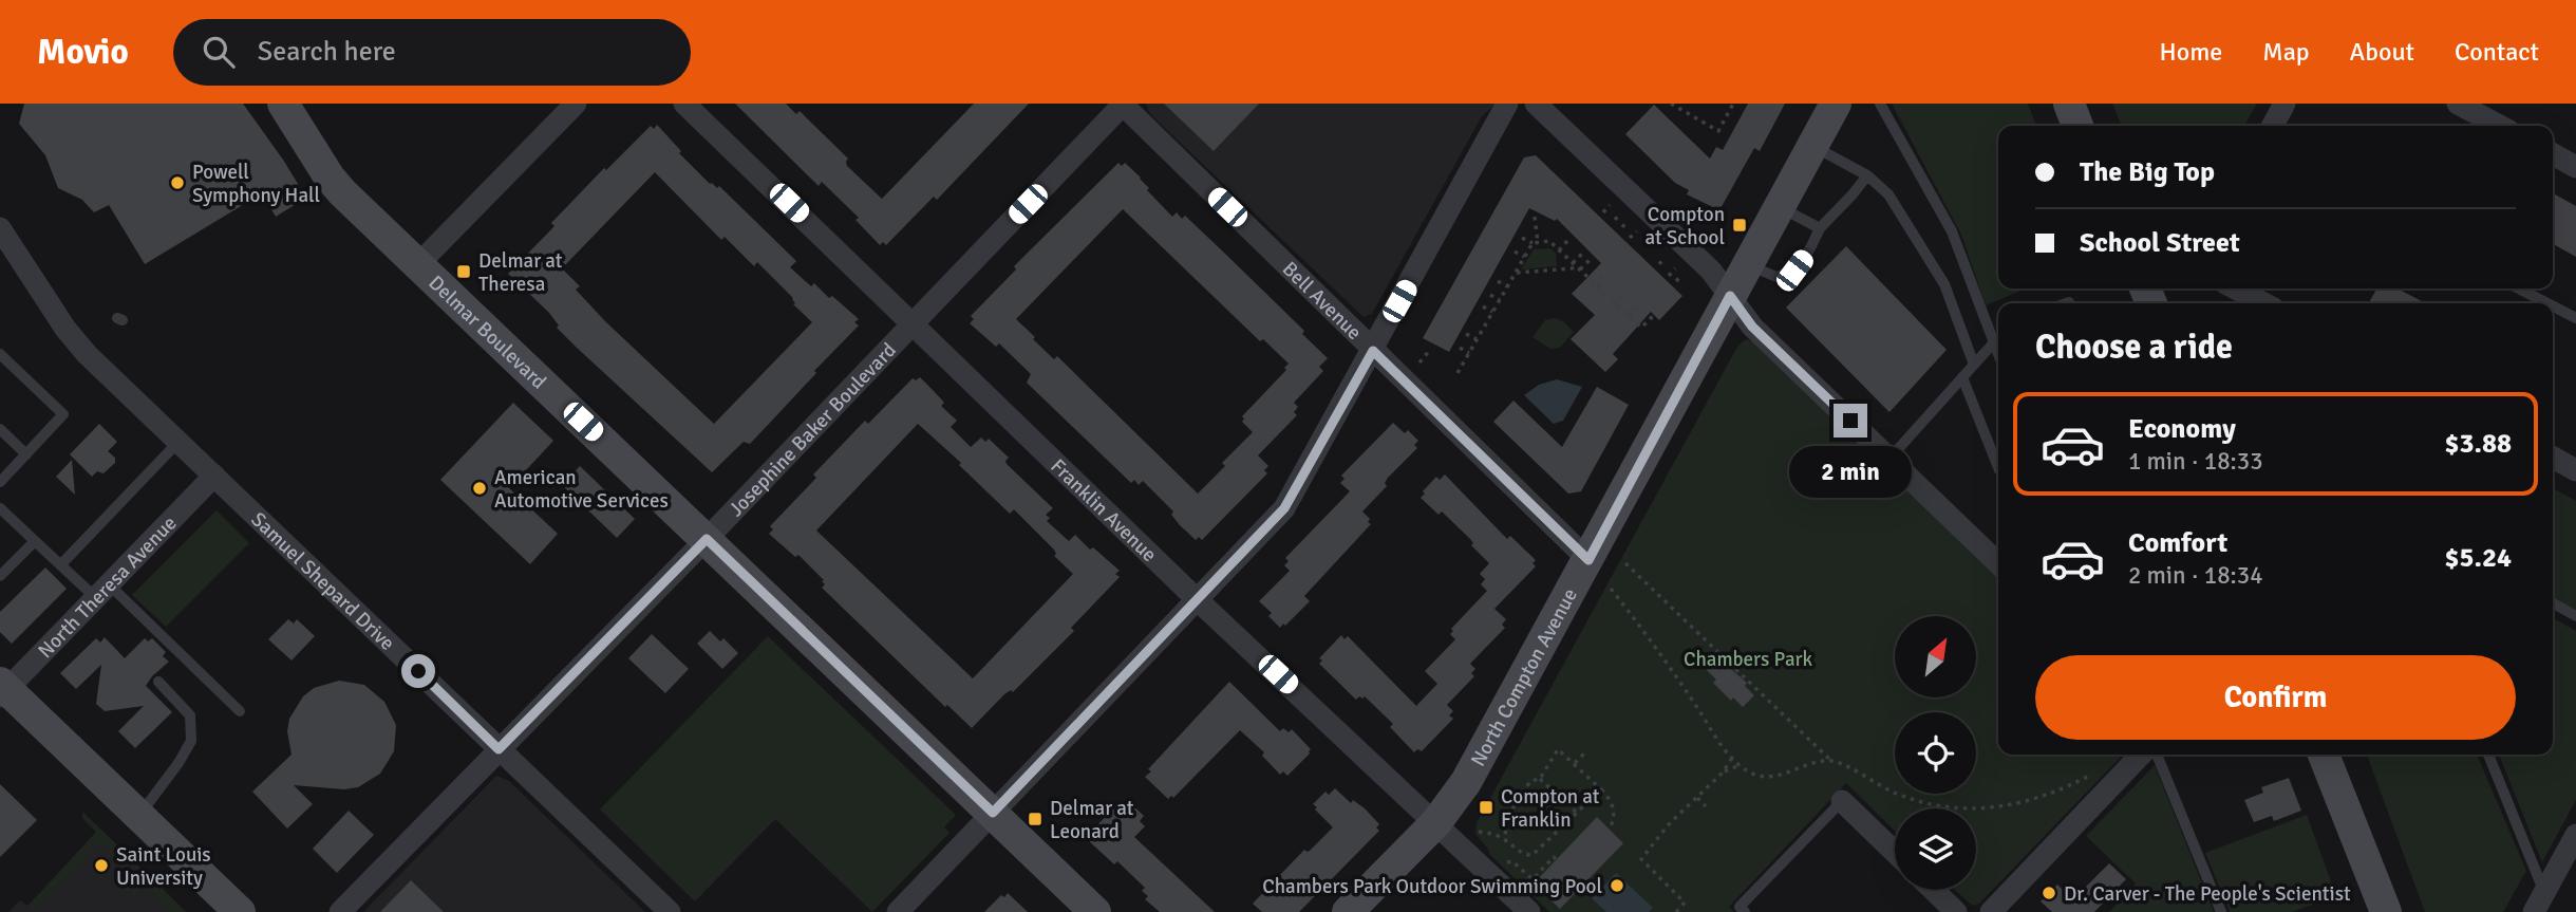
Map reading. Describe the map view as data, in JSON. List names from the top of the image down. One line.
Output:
{"streets":{"main road":["Delmar Boulevard","North Compton Avenue"],"street":["Bell Avenue","Josephine Baker Boulevard","Franklin Avenue","Samuel Shepard Drive","North Theresa Avenue"]},"crossings":[["Bell Avenue","Josephine Baker Boulevard"],["Bell Avenue","North Compton Avenue"],["Delmar Boulevard","Josephine Baker Boulevard"],["Josephine Baker Boulevard","Franklin Avenue"],["Josephine Baker Boulevard","Samuel Shepard Drive"],["Franklin Avenue","North Compton Avenue"],["Samuel Shepard Drive","North Theresa Avenue"]],"parks":["Chambers Park"],"places":{"other":["Powell Symphony Hall","American Automotive Services","Saint Louis University","Chambers Park Outdoor Swimming Pool","Dr. Carver - The People's Scientist"],"transit":["Compton at School","Delmar at Theresa","Compton at Franklin","Delmar at Leonard"]},"north":"top right","page":{"header":"Movio","search":"Search here","nav":["Home","Map","About","Contact"],"banner":["The Big Top","School Street"],"heading":"Choose a ride","list":[{"name":"Economy","note":"1 min · 18:33","value":"$3.88"},{"name":"Comfort","note":"2 min · 18:34","value":"$5.24"}],"bubble":"2 min","buttons":"Confirm"}}
